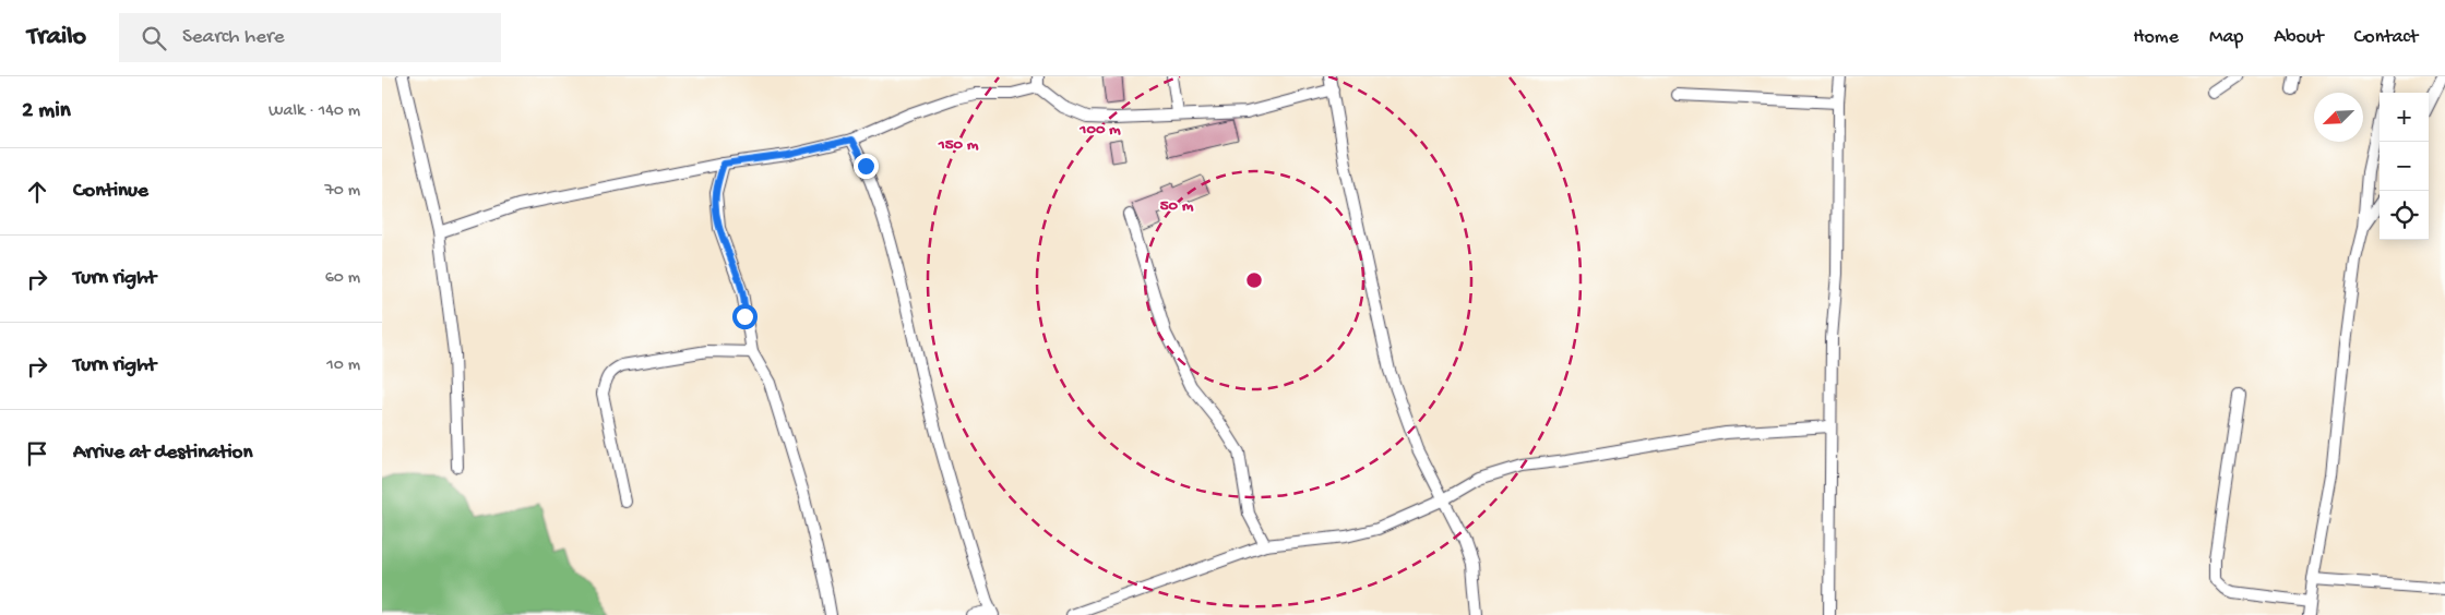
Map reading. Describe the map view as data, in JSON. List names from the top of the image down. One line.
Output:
{"north":"bottom left","page":{"header":"Trailo","search":"Search here","nav":["Home","Map","About","Contact"],"heading":["2 min","Walk · 140 m"],"map_buttons":["+","−"],"list":[["Continue","70 m"],["Turn right","60 m"],["Turn right","10 m"],"Arrive at destination"]},"rings":["100 m","150 m","50 m"]}
